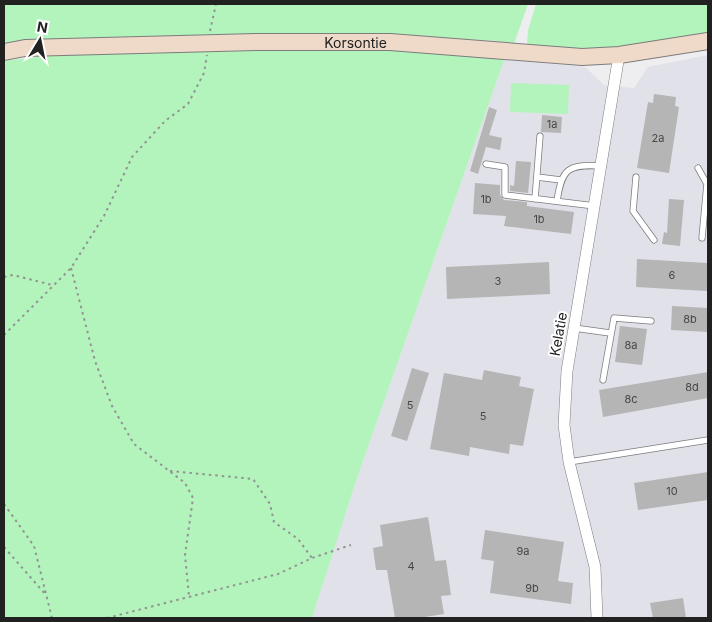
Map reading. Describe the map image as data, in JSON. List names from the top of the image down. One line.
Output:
{"streets":{"main road":["Korsontie"],"street":["Kelatie"]},"crossings":[["Korsontie","Kelatie"]],"house_numbers":["1a","2a","1b","1b","6","3","8b","8a","8d","8c","5","5","10","9a","4","9b"],"north":"top"}
